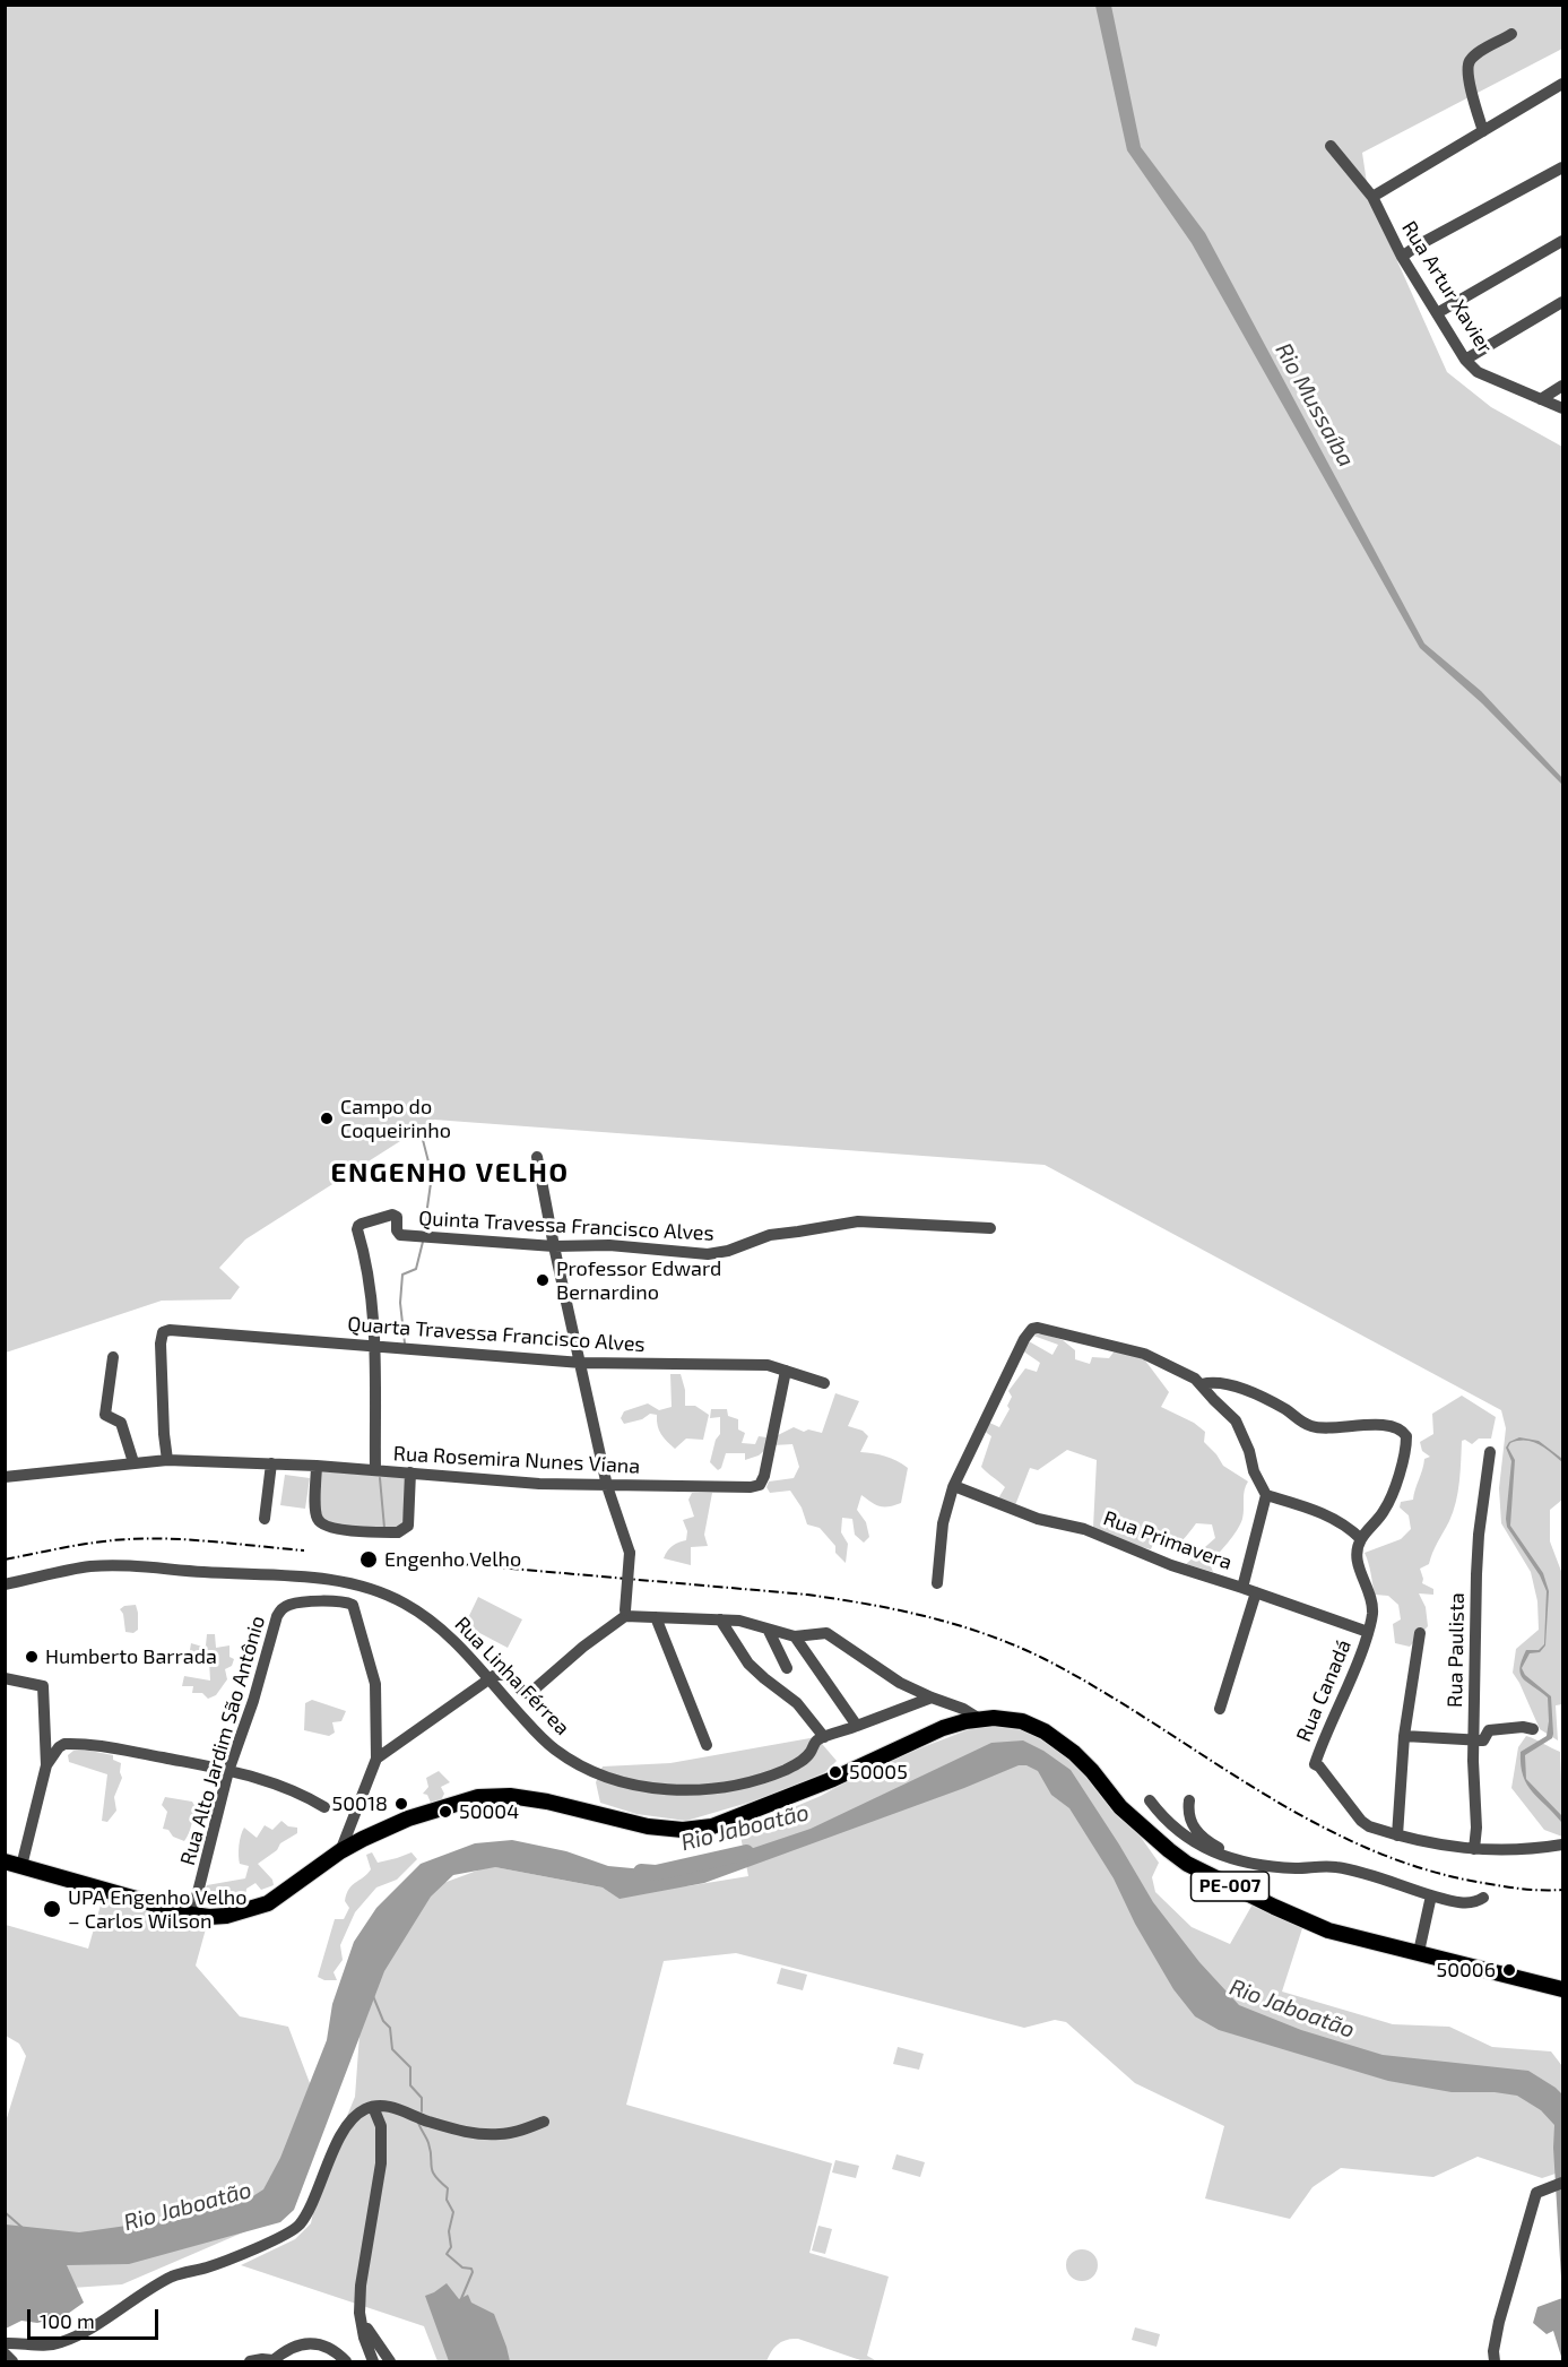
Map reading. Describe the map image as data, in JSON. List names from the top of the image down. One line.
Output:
{"streets":{"main road":["PE-007"],"street":["Rua Artur Xavier","Quinta Travessa Francisco Alves","Quarta Travessa Francisco Alves","Rua Rosemira Nunes Viana","Rua Primavera","Rua Paulista","Rua Linha Férrea","Rua Canadá","Rua Alto Jardim São Antônio"]},"crossings":[["Quinta Travessa Francisco Alves","Quarta Travessa Francisco Alves"],["Quarta Travessa Francisco Alves","Rua Rosemira Nunes Viana"],["Rua Primavera","Rua Canadá"],["Rua Alto Jardim São Antônio","PE-007"]],"districts":["ENGENHO VELHO"],"water":["Rio Mussaíba","Rio Jaboatão"],"places":["Campo do Coqueirinho","Professor Edward Bernardino","Engenho Velho","Humberto Barrada","50005","50018","50004","UPA Engenho Velho – Carlos Wilson","50006"],"scale_bar":"100 m"}
